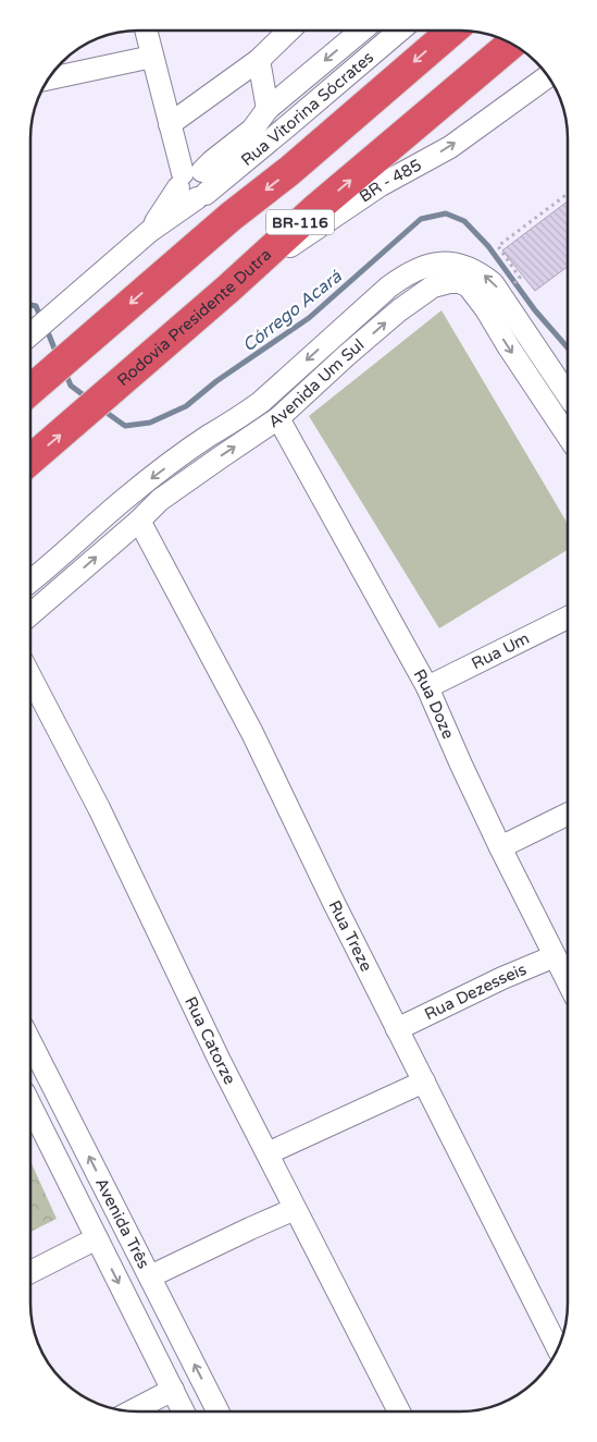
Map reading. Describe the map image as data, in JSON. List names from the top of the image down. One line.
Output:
{"streets":{"highway":["BR-116","Rodovia Presidente Dutra"],"street":["Rua Vitorina Sócrates","BR - 485","Avenida Um Sul","Rua Um","Rua Doze","Rua Treze","Rua Dezesseis","Rua Catorze","Avenida Três"]},"crossings":[["BR - 485","Rodovia Presidente Dutra"],["Avenida Um Sul","Rua Doze"],["Avenida Um Sul","Rua Treze"],["Rua Um","Rua Doze"],["Rua Doze","Rua Dezesseis"],["Rua Treze","Rua Dezesseis"]],"water":["Córrego Acará"]}
